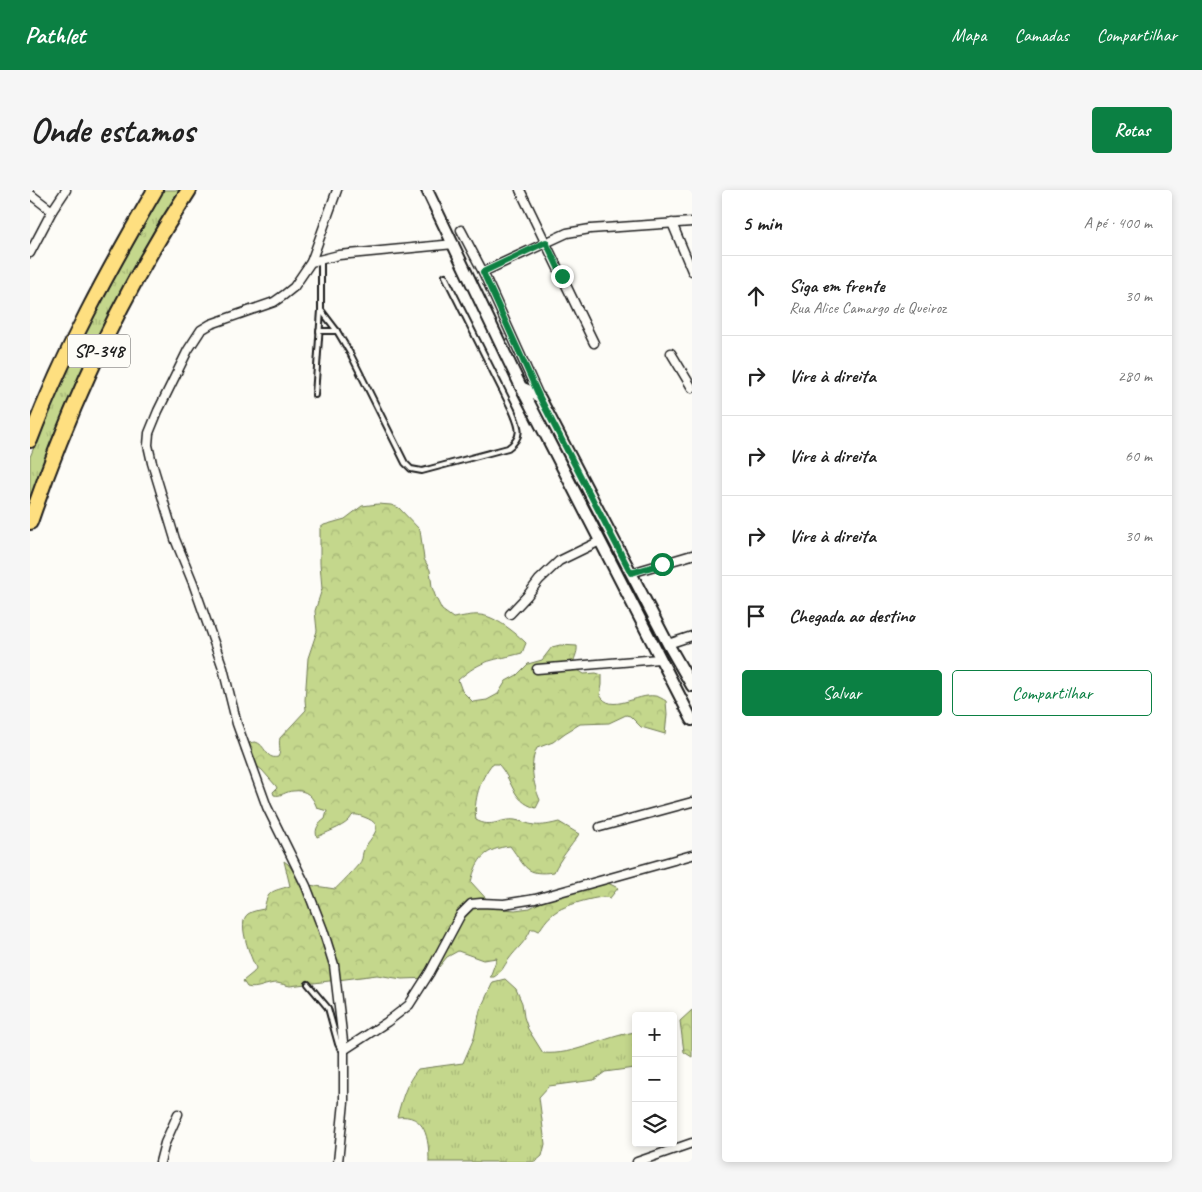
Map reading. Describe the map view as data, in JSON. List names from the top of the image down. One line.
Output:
{"streets":{"highway":["SP-348"]},"page":{"header":"Pathlet","nav":["Mapa","Camadas","Compartilhar"],"buttons":["Rotas",["Salvar","Compartilhar"]],"title":"Onde estamos","heading":["5 min","A pé · 400 m"],"list":[["Siga em frente","Rua Alice Camargo de Queiroz","30 m"],["Vire à direita","280 m"],["Vire à direita","60 m"],["Vire à direita","30 m"],"Chegada ao destino"],"map_buttons":["+","−"]}}
